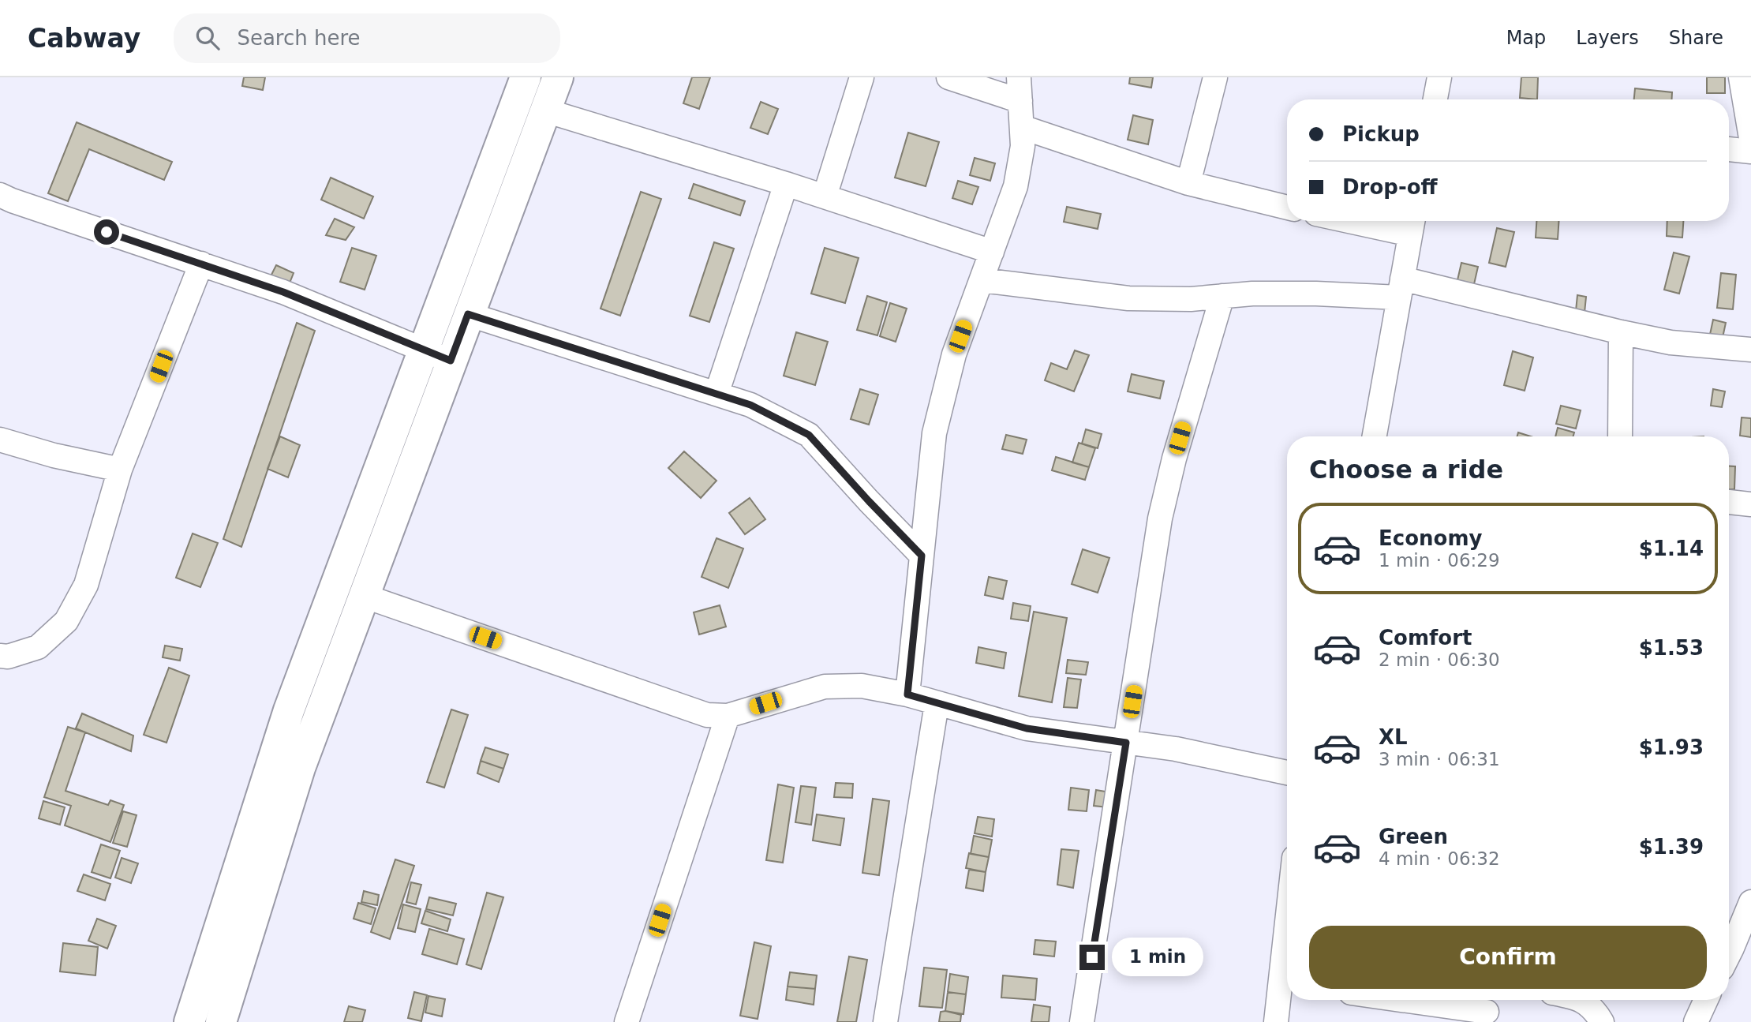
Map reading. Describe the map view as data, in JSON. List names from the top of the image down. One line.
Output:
{"page":{"header":"Cabway","search":"Search here","nav":["Map","Layers","Share"],"banner":["Pickup","Drop-off"],"heading":"Choose a ride","list":[{"name":"Economy","note":"1 min · 06:29","value":"$1.14"},{"name":"Comfort","note":"2 min · 06:30","value":"$1.53"},{"name":"XL","note":"3 min · 06:31","value":"$1.93"},{"name":"Green","note":"4 min · 06:32","value":"$1.39"}],"buttons":"Confirm","bubble":"1 min"}}
